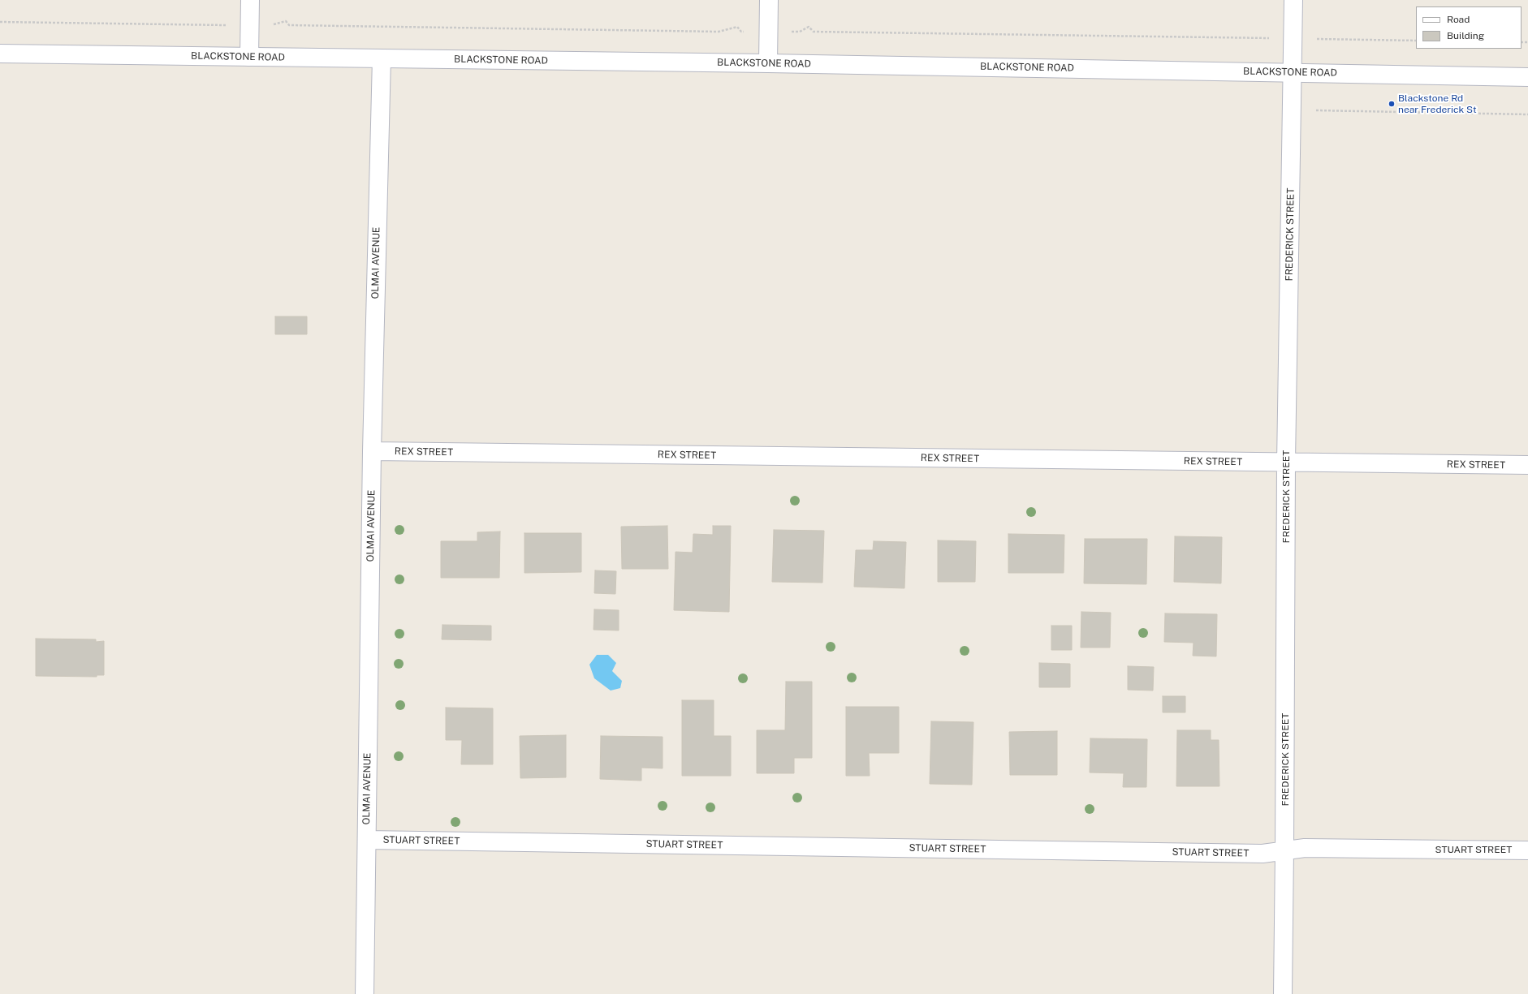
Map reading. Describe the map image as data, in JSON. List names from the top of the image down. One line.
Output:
{"streets":{"street":["BLACKSTONE ROAD","FREDERICK STREET","OLMAI AVENUE","REX STREET","STUART STREET"]},"crossings":[["BLACKSTONE ROAD","FREDERICK STREET"],["BLACKSTONE ROAD","OLMAI AVENUE"],["FREDERICK STREET","REX STREET"],["FREDERICK STREET","STUART STREET"],["OLMAI AVENUE","REX STREET"],["OLMAI AVENUE","STUART STREET"]],"places":["Blackstone Rd near Frederick St"],"legend":["Road","Building"]}
